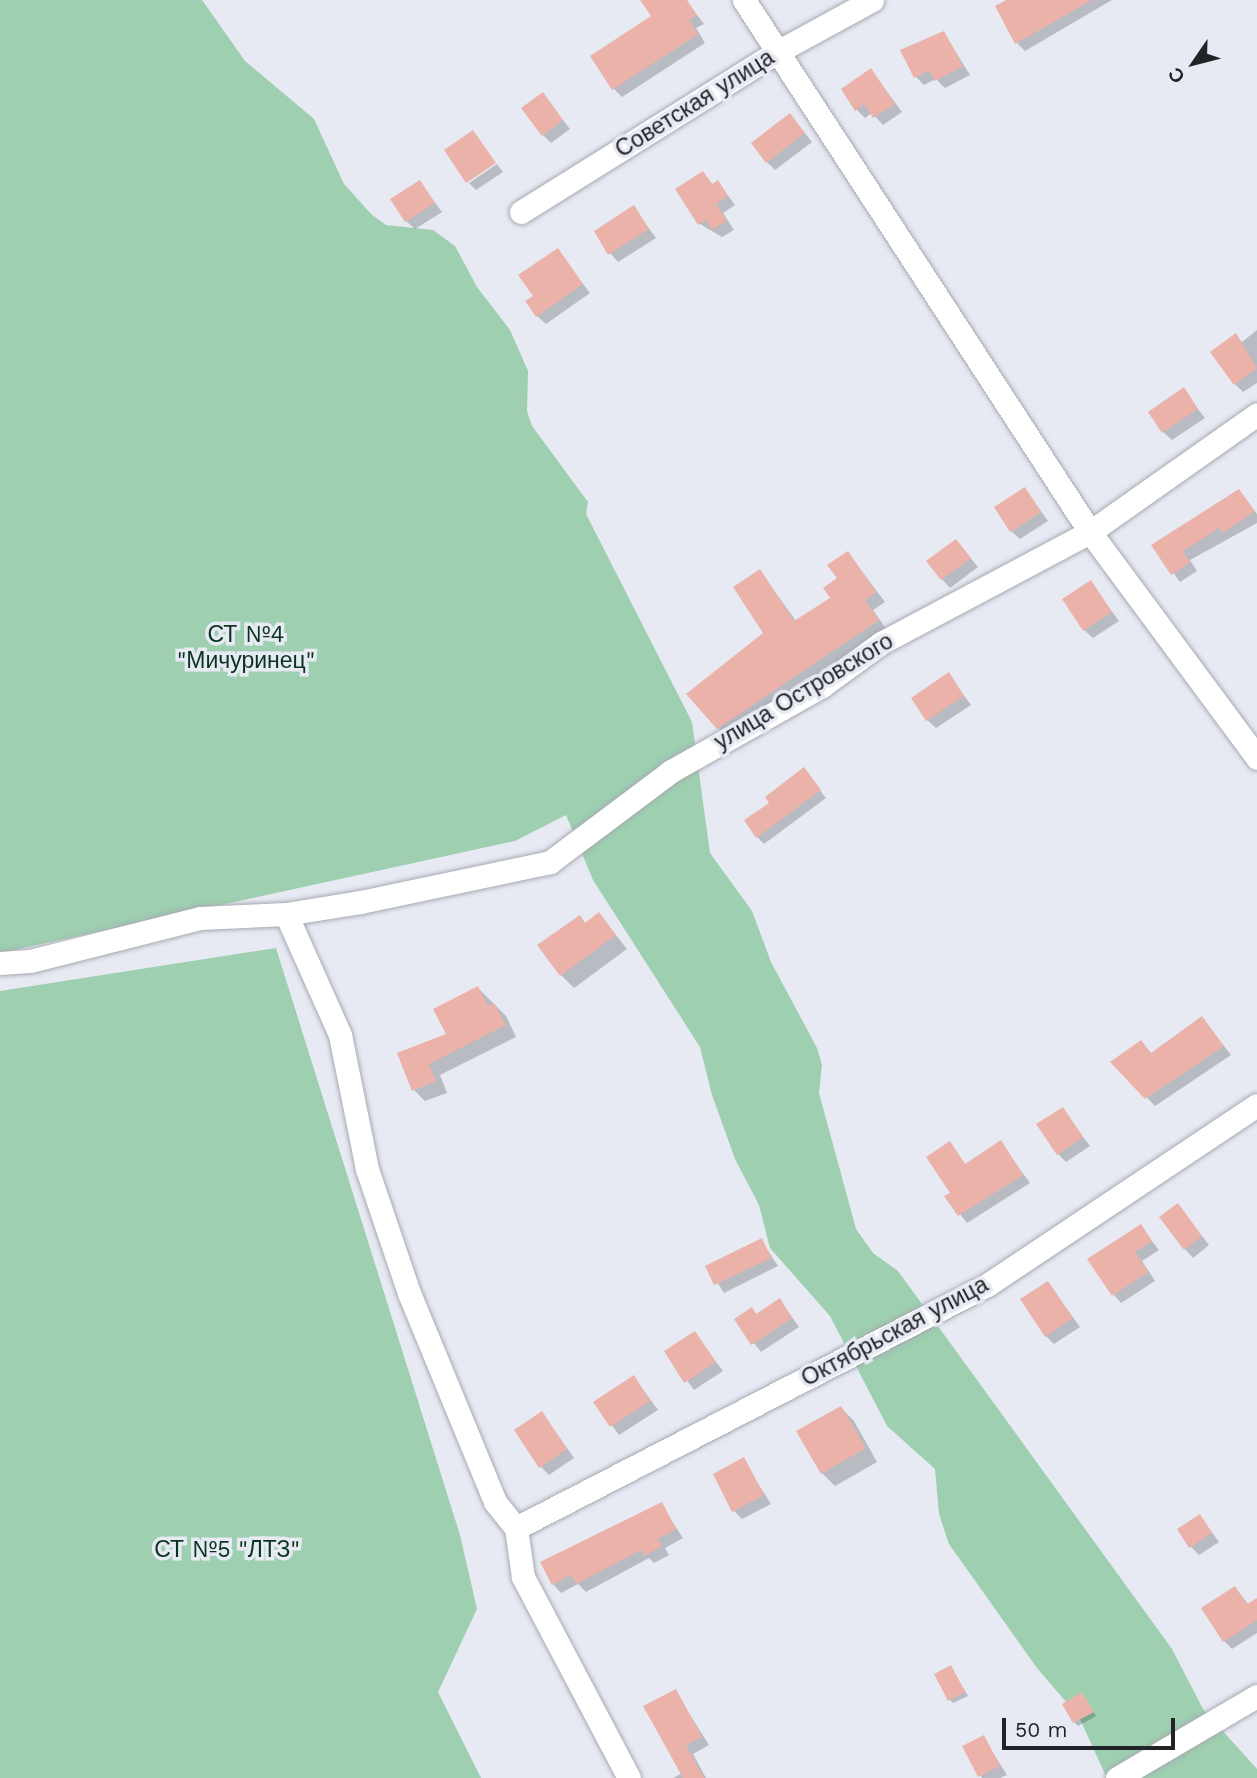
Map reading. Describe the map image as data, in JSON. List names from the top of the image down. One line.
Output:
{"streets":{"street":["Советская улица","улица Островского","Октябрьская улица"]},"parks":["СТ №4 \"Мичуринец\"","СТ №5 \"ЛТЗ\""],"scale_bar":"50 m","north":"bottom left"}
